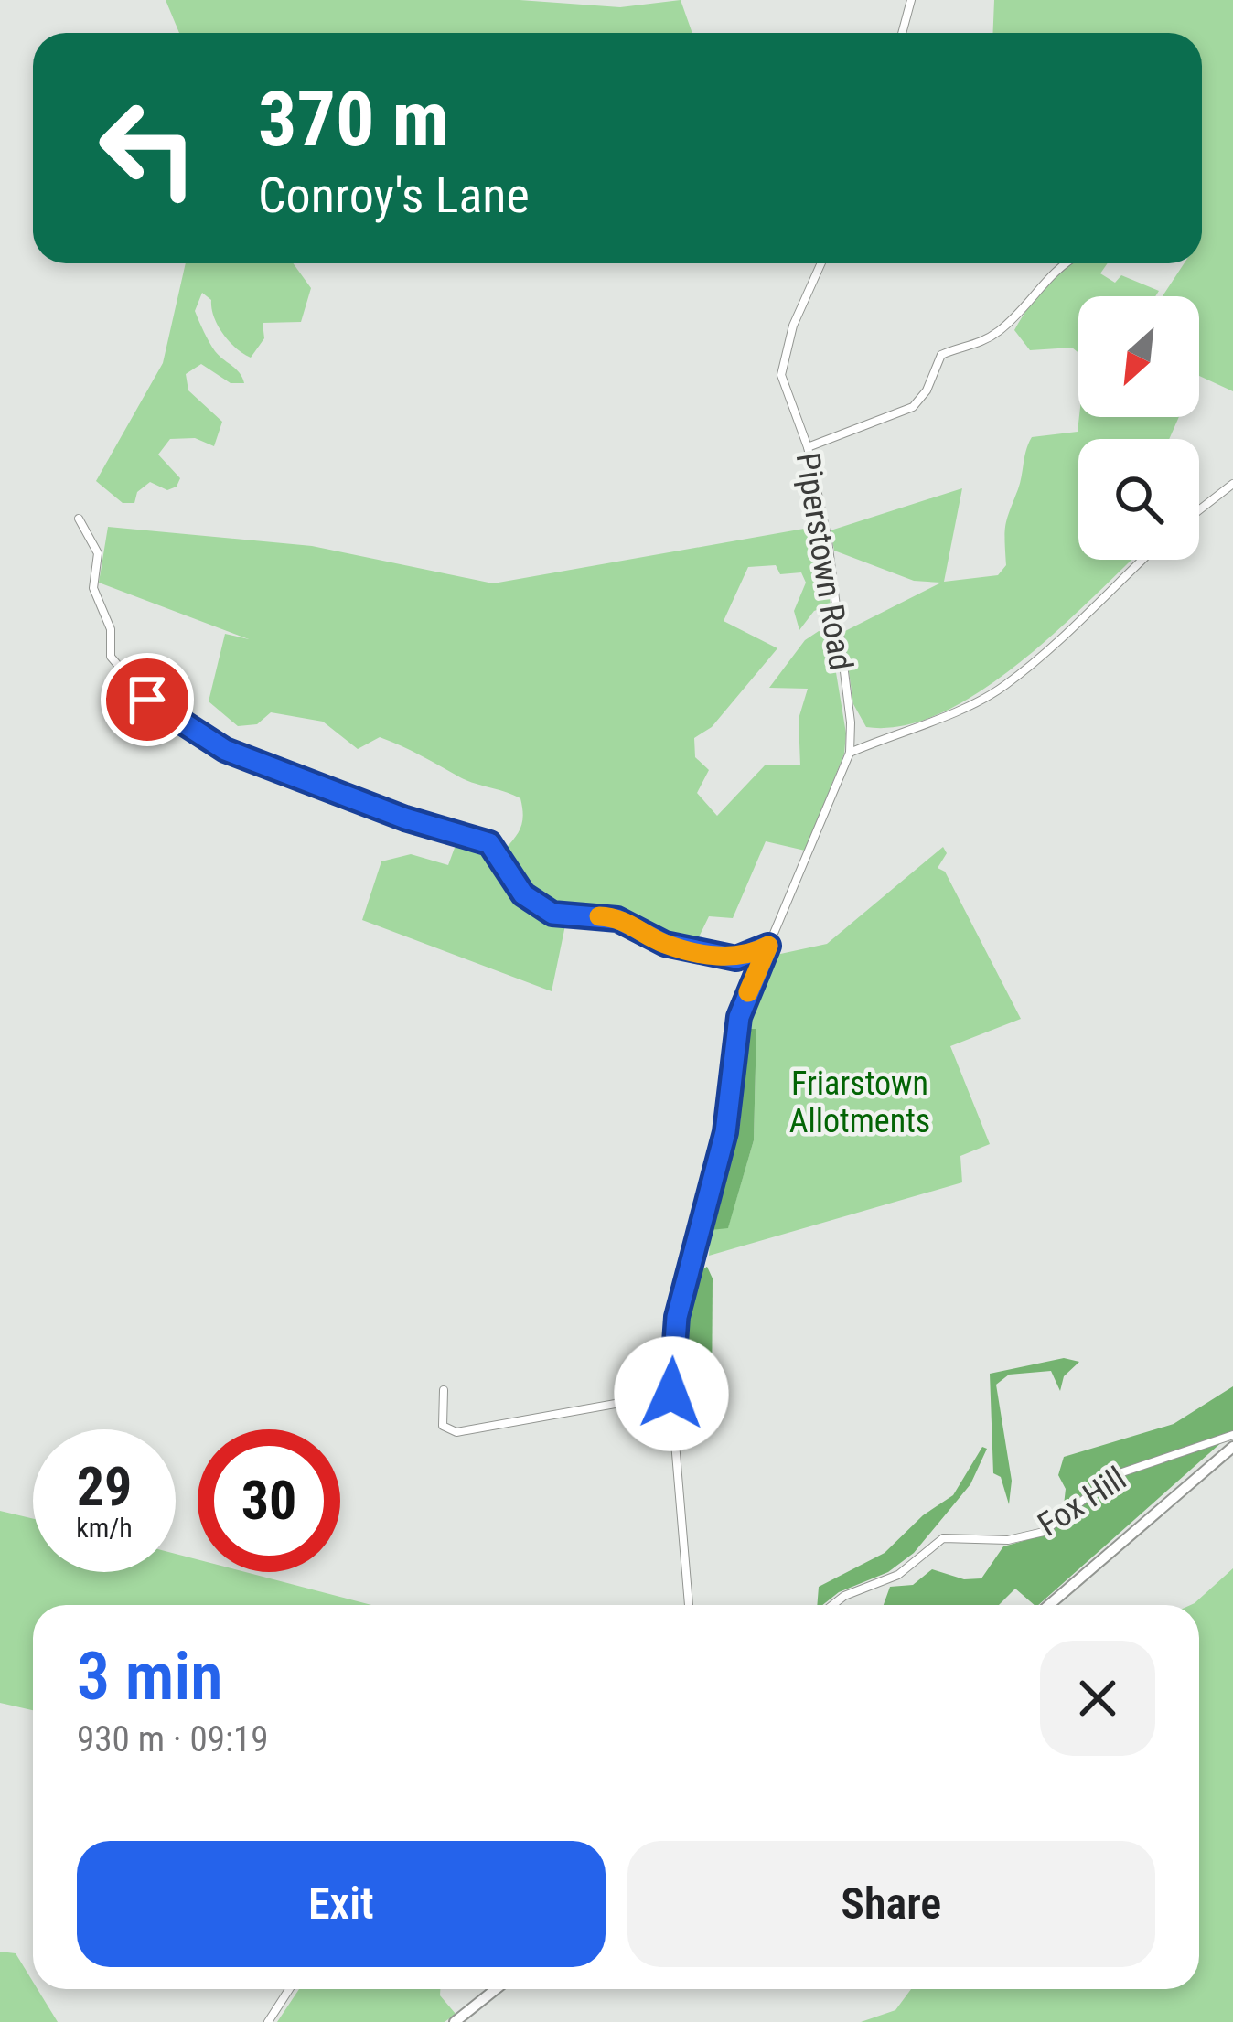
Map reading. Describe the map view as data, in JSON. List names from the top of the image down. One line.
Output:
{"streets":{"street":["Piperstown Road","Fox Hill"]},"parks":["Friarstown Allotments"],"north":"bottom left","page":{"turn":["370 m","Conroy's Lane"],"speed":"29 km/h","limit":"30","heading":["3 min","930 m · 09:19"],"buttons":["Exit","Share"]}}
